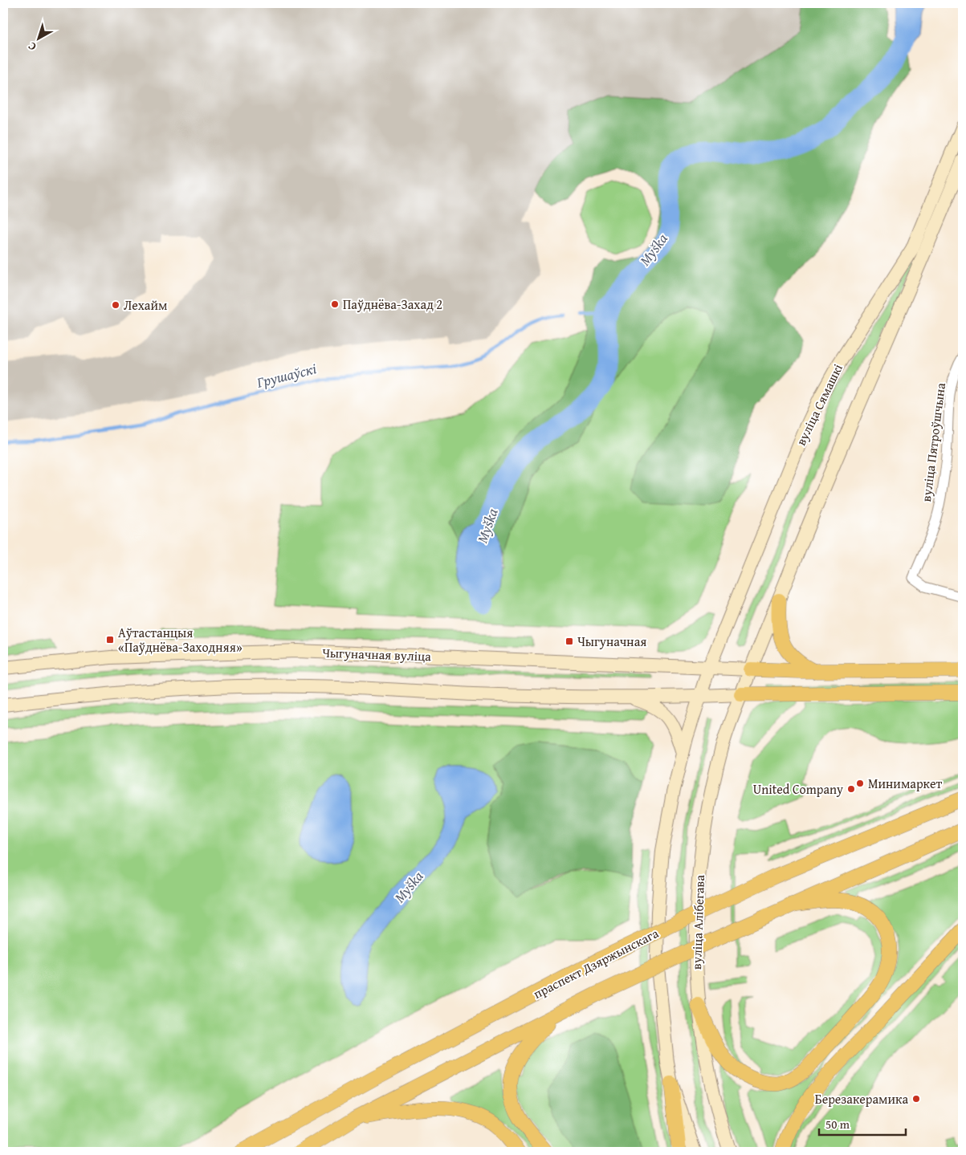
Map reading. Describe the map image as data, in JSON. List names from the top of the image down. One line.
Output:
{"streets":{"main road":["вуліца Сямашкі","Чыгуначная вуліца","вуліца Алібегава","праспект Дзяржынскага"],"street":["вуліца Пятроўшчына"]},"crossings":[["вуліца Сямашкі","Чыгуначная вуліца"]],"water":["Муška","Грушаўскі"],"places":{"other":["Паўднёва-Захад 2","Лехайм","Минимаркет","United Company","Березакерамика"],"transit":["Аўтастанцыя «Паўднёва-Заходняя»","Чыгуначная"]},"scale_bar":"50 m","north":"bottom left"}
